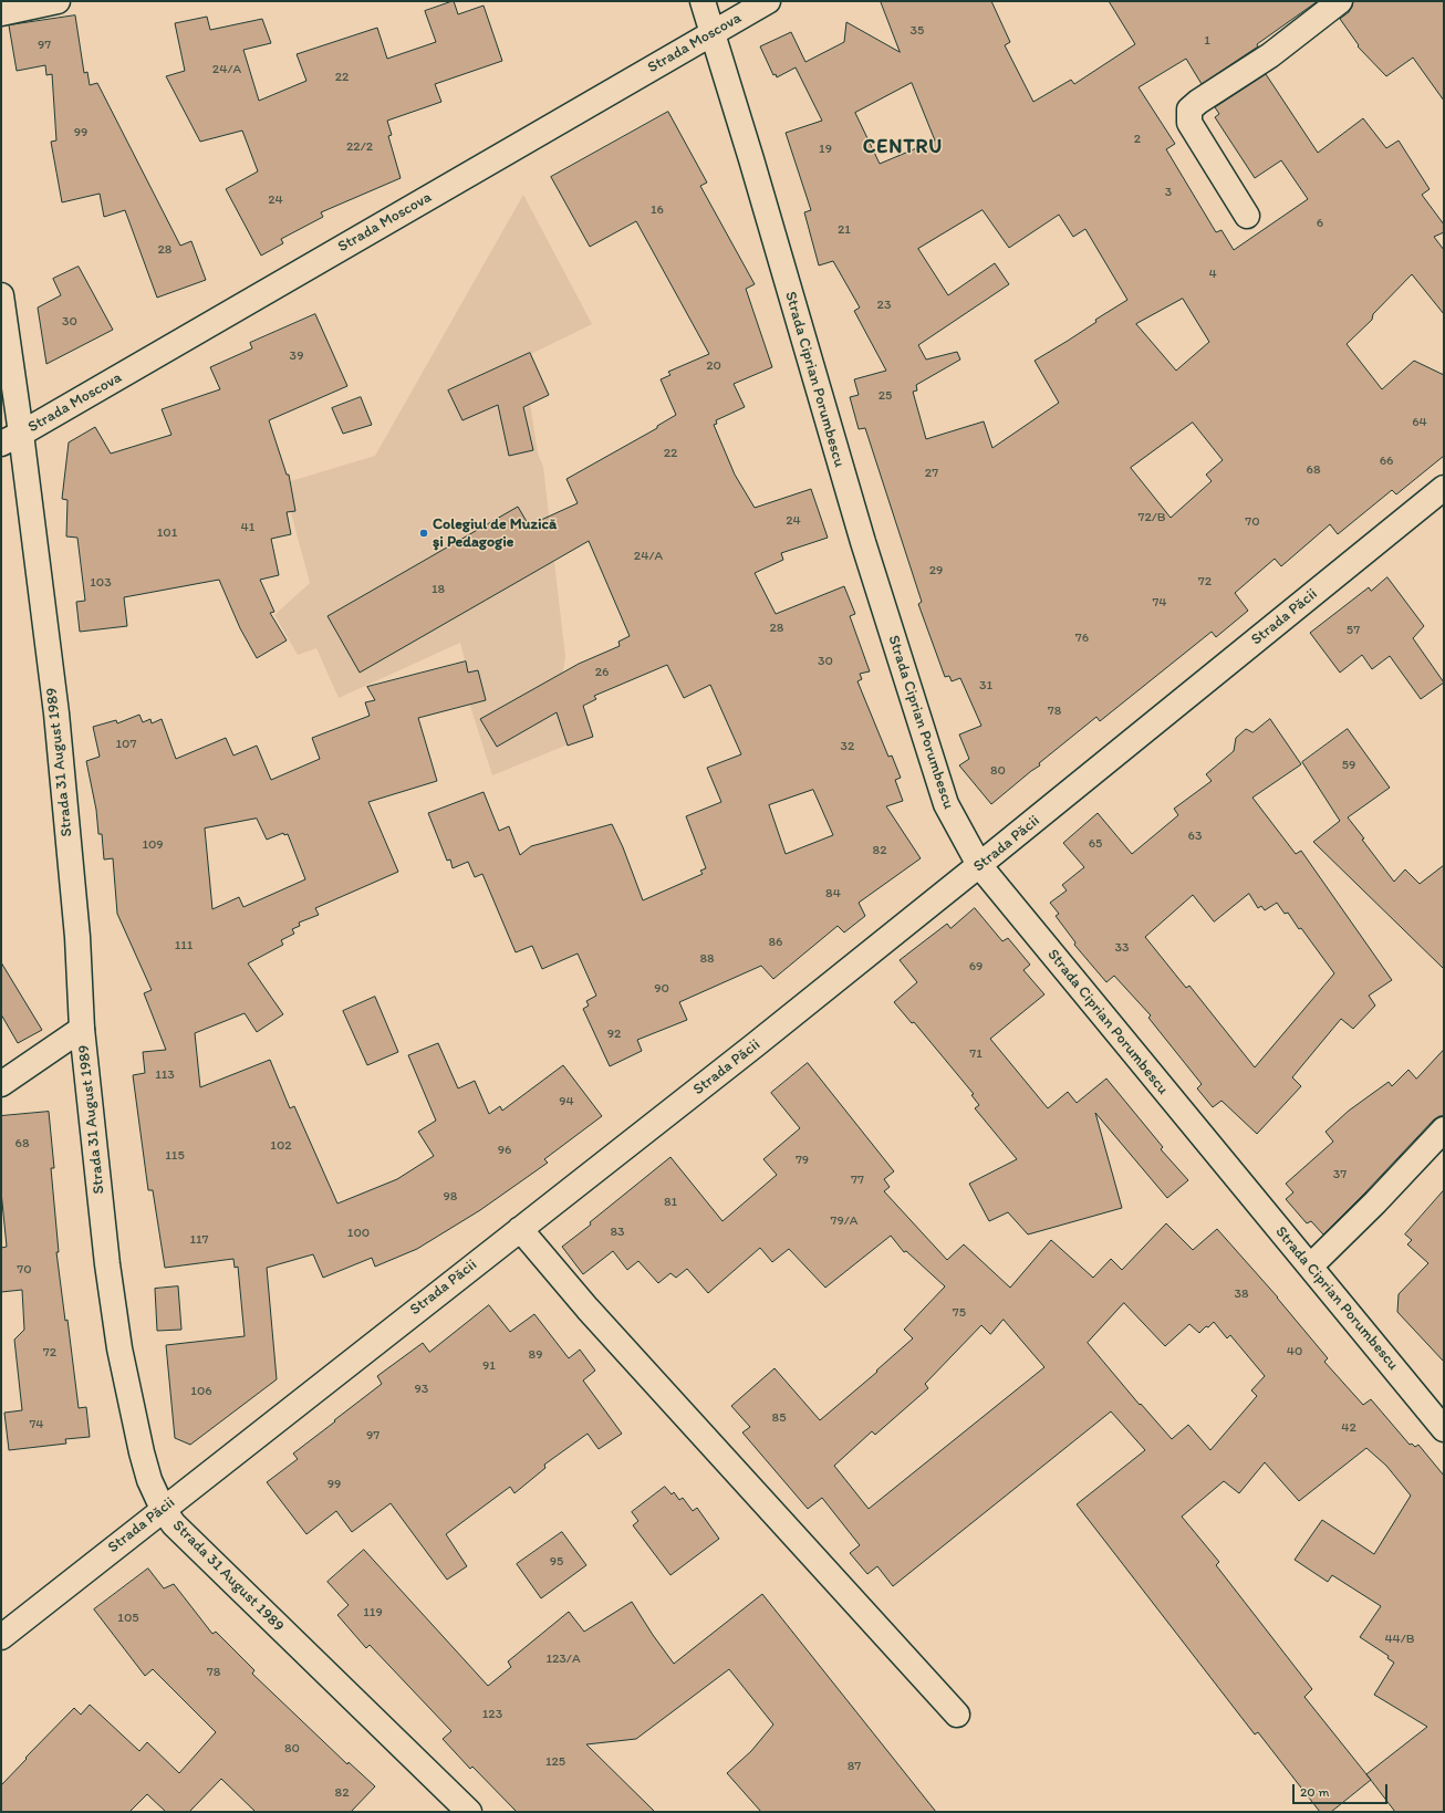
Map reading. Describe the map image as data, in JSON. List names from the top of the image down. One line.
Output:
{"streets":{"street":["Strada Moscova","Strada Ciprian Porumbescu","Strada Păcii","Strada 31 August 1989"]},"crossings":[["Strada Moscova","Strada Ciprian Porumbescu"],["Strada Moscova","Strada 31 August 1989"],["Strada Ciprian Porumbescu","Strada Păcii"],["Strada Păcii","Strada 31 August 1989"]],"districts":["CENTRU"],"places":["Colegiul de Muzică şi Pedagogie"],"house_numbers":["35","1","97","24/A","22","99","2","22/2","19","3","24","16","6","21","28","4","23","30","39","20","25","64","22","66","68","27","72/B","24","70","41","101","24/A","29","72","103","18","74","28","57","76","30","26","31","78","107","32","59","80","63","65","109","82","84","86","111","33","88","69","90","92","71","113","94","68","102","96","115","79","37","77","98","81","79/A","83","100","117","70","38","75","40","72","89","91","93","106","85","74","42","97","99","95","119","105","44/B","123/A","78","123","80","125","87","82"],"scale_bar":"20 m"}
